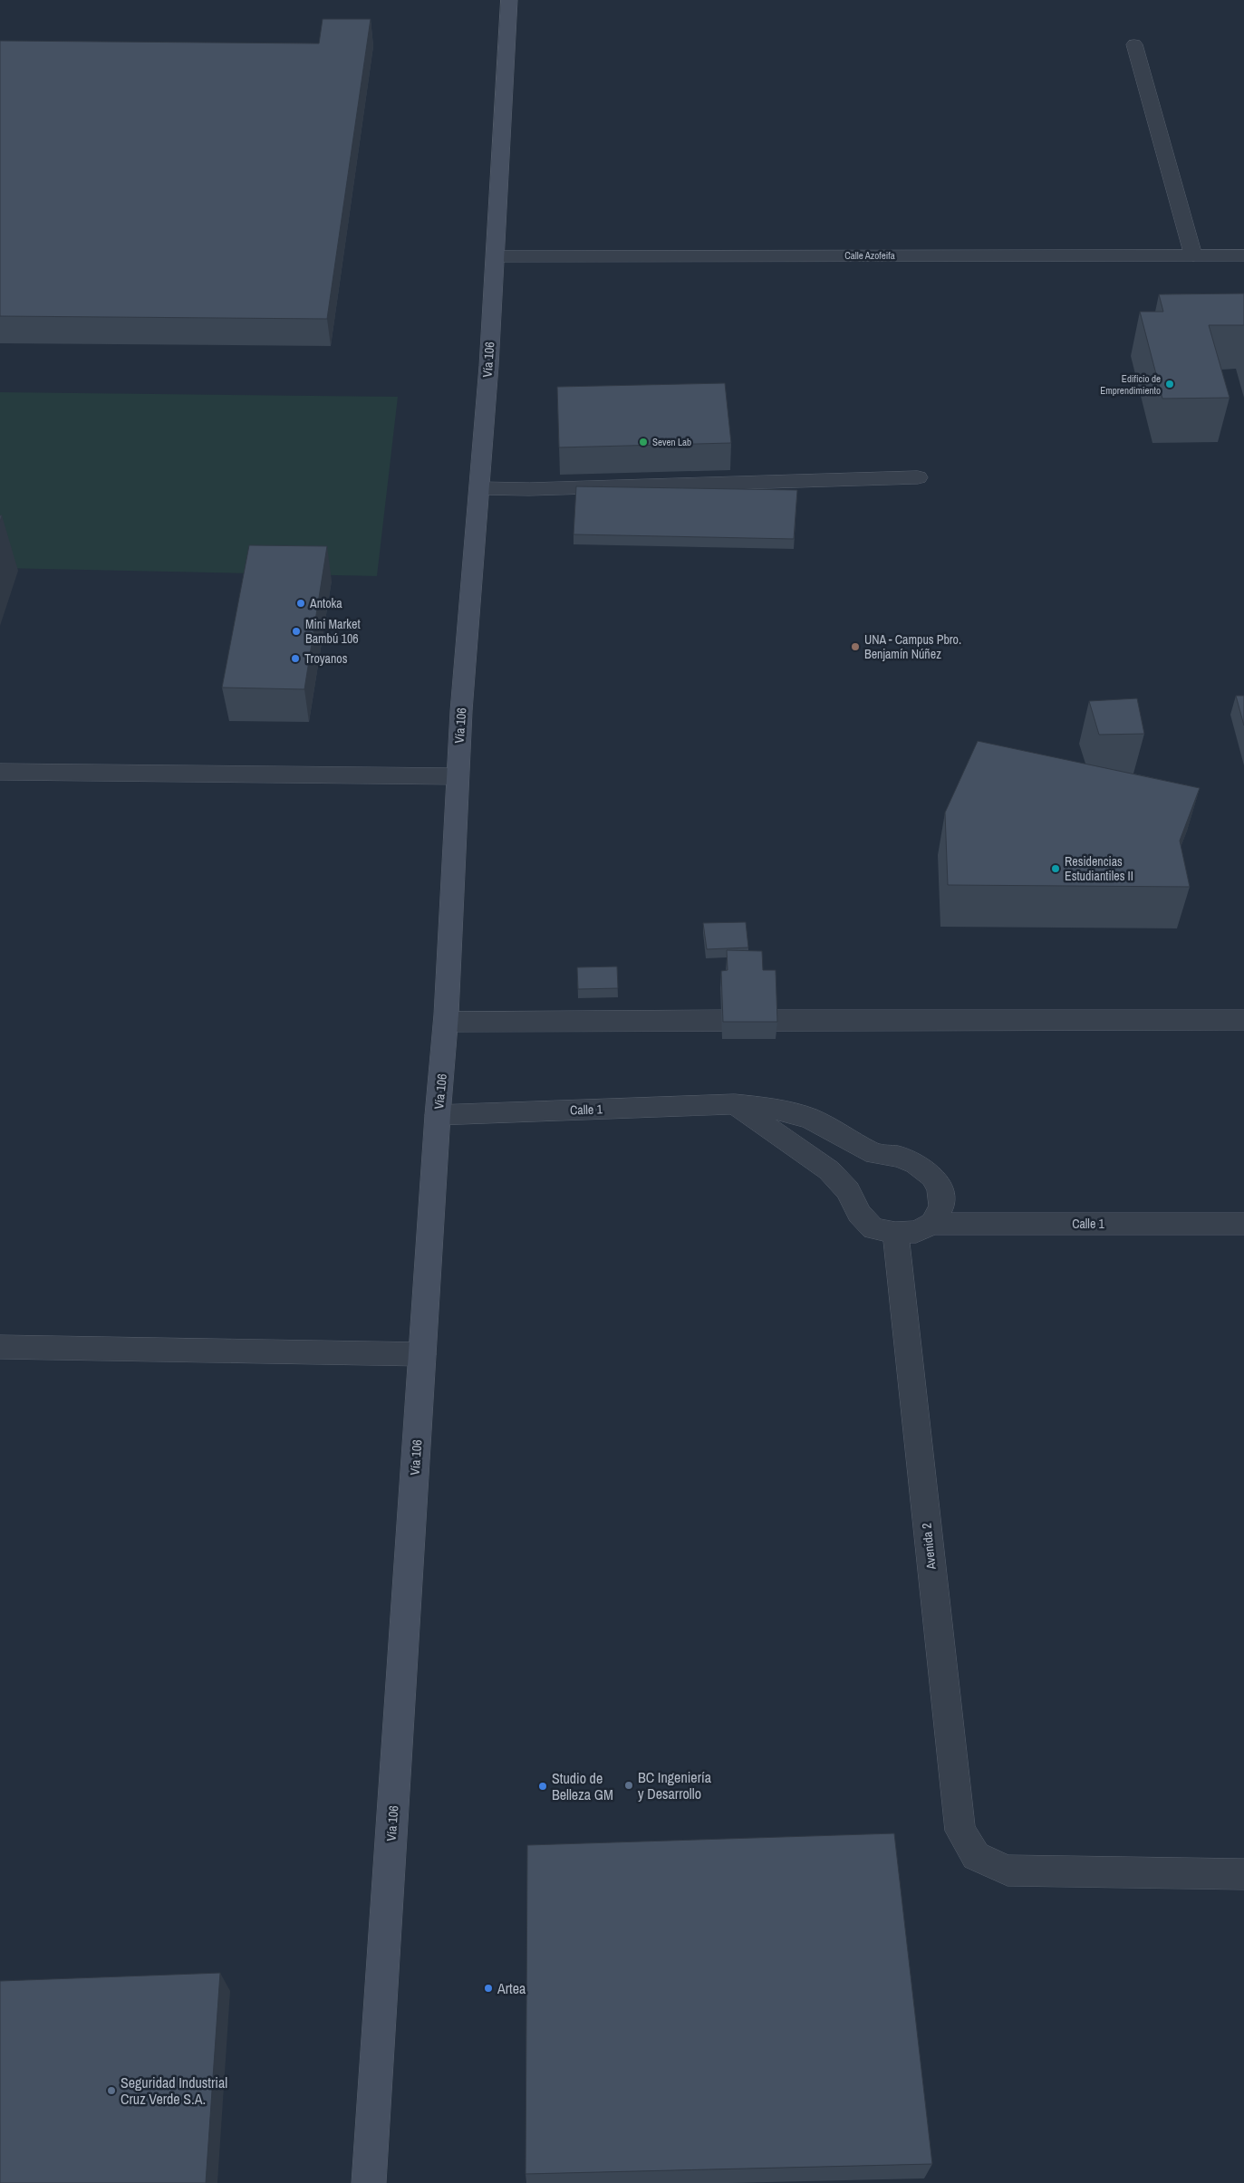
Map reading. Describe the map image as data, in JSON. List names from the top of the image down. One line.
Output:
{"streets":{"main road":["Vía 106"],"street":["Calle Azofeifa","Calle 1","Avenida 2"]},"crossings":[["Calle Azofeifa","Vía 106"],["Vía 106","Calle 1"],["Calle 1","Avenida 2"]],"places":["Edificio de Emprendimiento","Seven Lab","Antoka","Mini Market Bambú 106","UNA - Campus Pbro. Benjamín Núñez","Troyanos","Residencias Estudiantiles II","BC Ingeniería y Desarrollo","Studio de Belleza GM","Artea","Seguridad Industrial Cruz Verde S.A."]}
